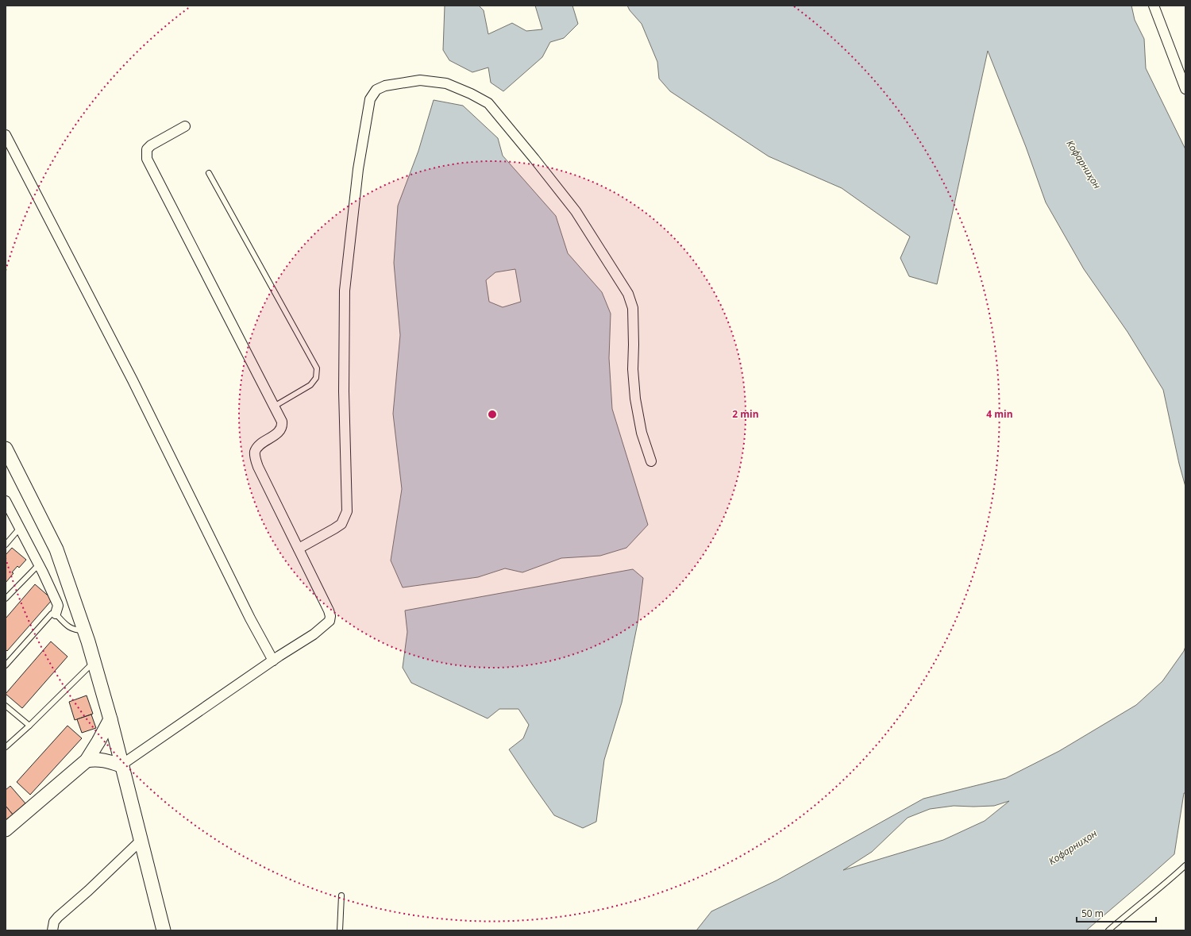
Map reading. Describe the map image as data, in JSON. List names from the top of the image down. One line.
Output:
{"water":["Кофарниҳон"],"scale_bar":"50 m","rings":["2 min","4 min"]}
